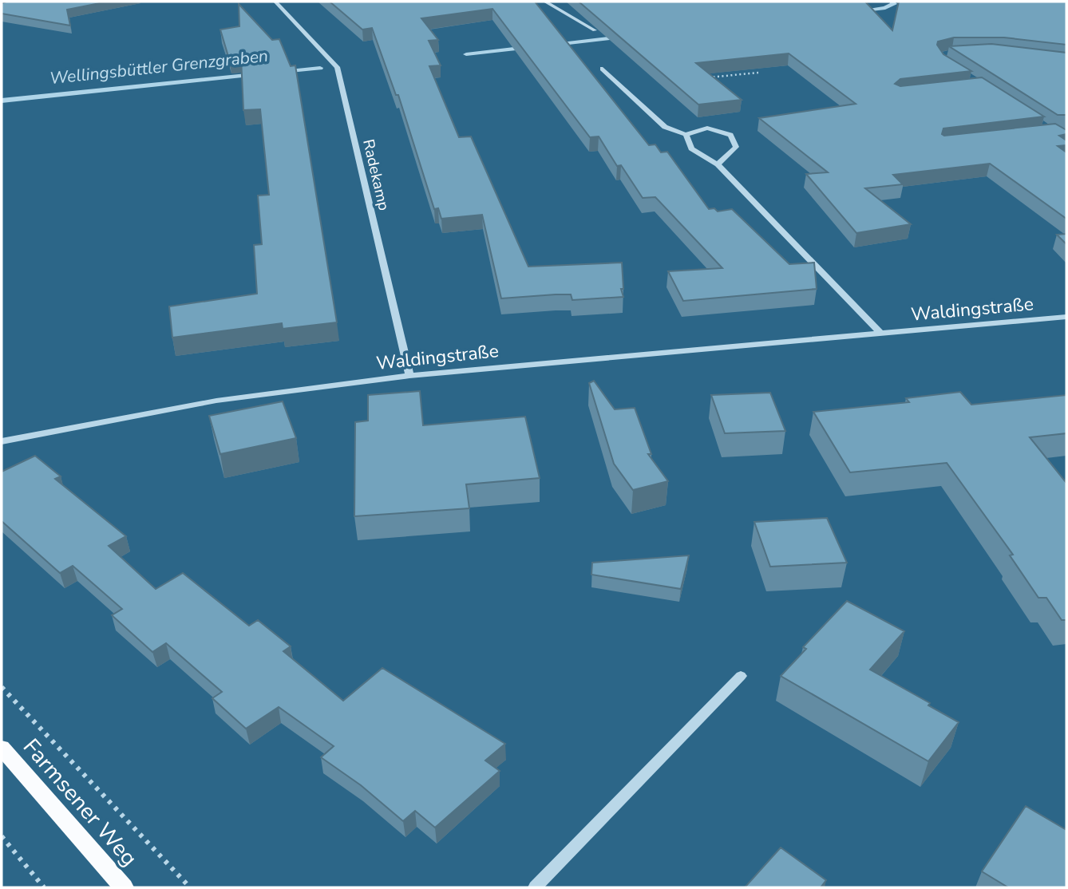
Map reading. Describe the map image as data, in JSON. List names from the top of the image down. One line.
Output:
{"streets":{"main road":["Farmsener Weg"],"street":["Radekamp","Waldingstraße"]},"crossings":[["Radekamp","Waldingstraße"]],"water":["Wellingsbüttler Grenzgraben"]}
